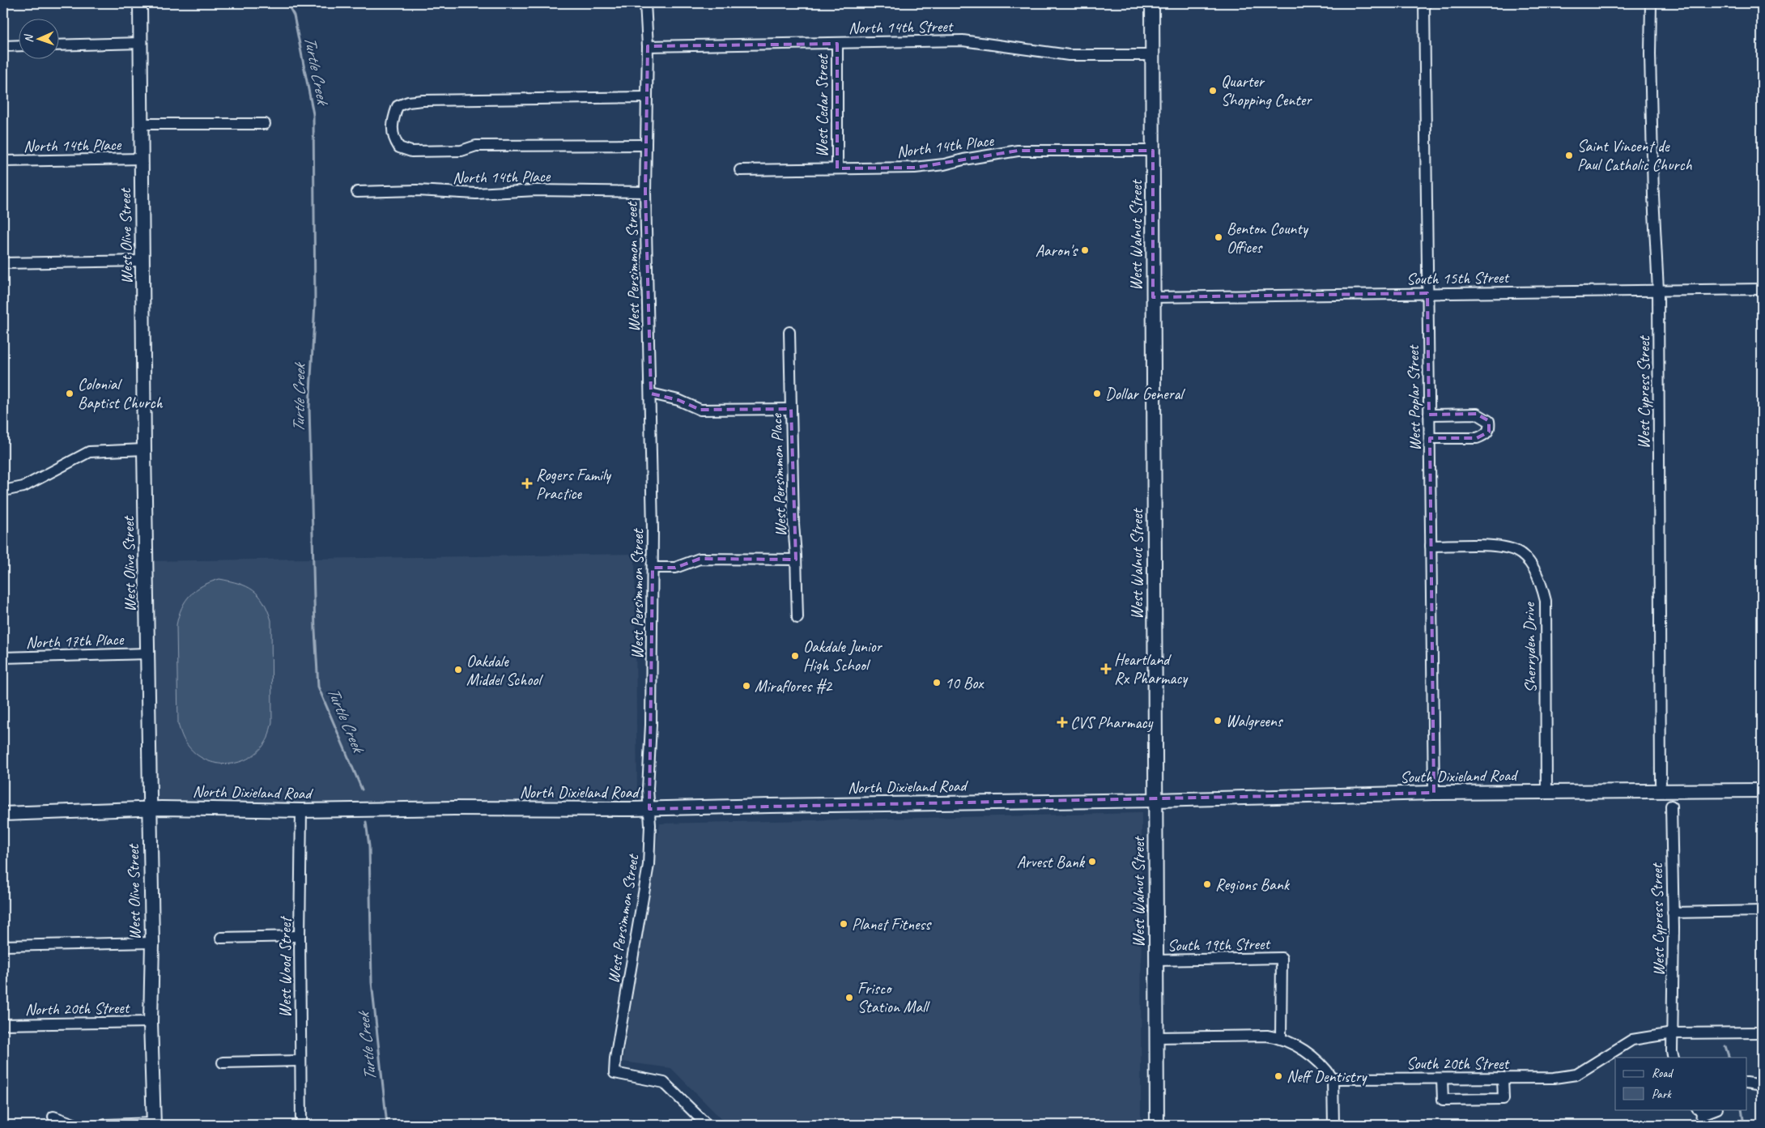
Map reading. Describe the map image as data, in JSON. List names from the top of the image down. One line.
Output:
{"streets":{"main road":["West Walnut Street","West Olive Street","South Dixieland Road","North Dixieland Road"],"street":["North 14th Street","West Cedar Street","North 14th Place","West Persimmon Street","South 15th Street","West Cypress Street","West Poplar Street","West Persimmon Place","North 17th Place","Sherryden Drive","South 19th Street","West Wood Street","North 20th Street","South 20th Street"]},"crossings":[["North 14th Street","West Cedar Street"],["North 14th Street","West Walnut Street"],["North 14th Street","West Persimmon Street"],["West Cedar Street","North 14th Place"],["North 14th Place","West Walnut Street"],["North 14th Place","West Olive Street"],["North 14th Place","West Persimmon Street"],["West Walnut Street","South 15th Street"],["West Walnut Street","South Dixieland Road"],["West Walnut Street","North Dixieland Road"],["West Walnut Street","South 19th Street"],["West Olive Street","North 17th Place"],["West Olive Street","North Dixieland Road"],["West Olive Street","North 20th Street"],["West Persimmon Street","North Dixieland Road"],["South 15th Street","West Cypress Street"],["South 15th Street","West Poplar Street"],["West Cypress Street","South 20th Street"],["West Poplar Street","Sherryden Drive"],["West Poplar Street","South Dixieland Road"],["Sherryden Drive","South Dixieland Road"],["South Dixieland Road","North Dixieland Road"],["North Dixieland Road","West Wood Street"]],"water":["Turtle Creek"],"places":{"other":["Quarter Shopping Center","Saint Vincent de Paul Catholic Church","Benton County Offices","Aaron's","Colonial Baptist Church","Dollar General","Oakdale Junior High School","Oakdale Middel School","10 Box","Miraflores #2","Walgreens","Arvest Bank","Regions Bank","Planet Fitness","Frisco Station Mall","Neff Dentistry"],"health":["Rogers Family Practice","Heartland Rx Pharmacy","CVS Pharmacy"]},"legend":["Road","Park"],"north":"left"}
